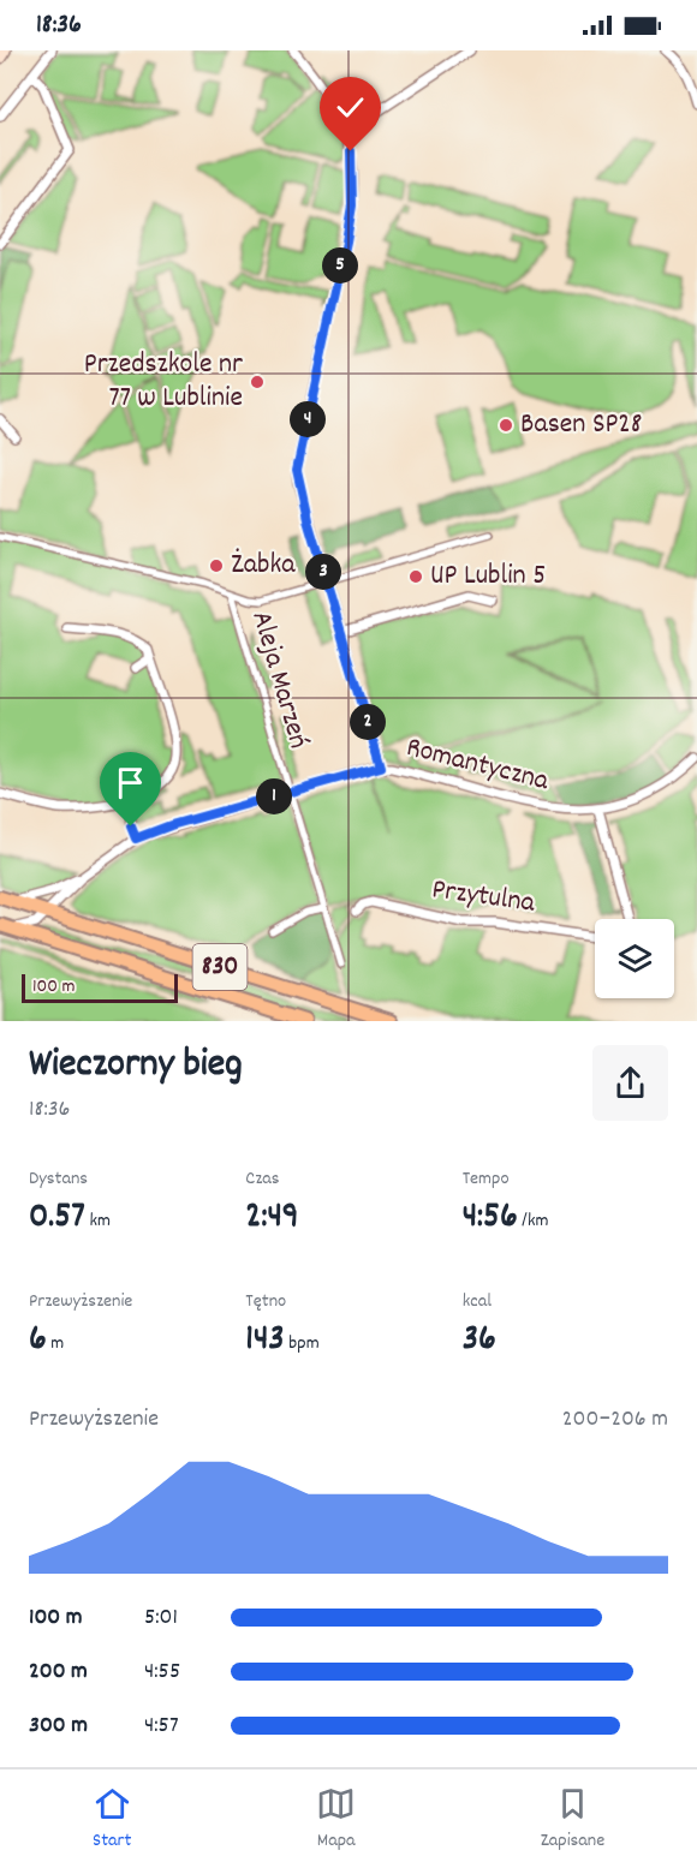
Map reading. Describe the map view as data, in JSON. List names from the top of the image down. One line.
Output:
{"streets":{"main road":["830"],"street":["Aleja Marzeń","Romantyczna","Przytulna"]},"crossings":[["Aleja Marzeń","Romantyczna"],["Romantyczna","830"]],"places":["Przedszkole nr 77 w Lublinie","Basen SP28","Żabka","UP Lublin 5"],"scale_bar":"100 m","page":{"status":"18:36","pins":["5","4","3","2","1"],"scale":"100 m","heading":["Wieczorny bieg","18:36"],"stats":[["Dystans","0.57 km"],["Czas","2:49"],["Tempo","4:56 /km"],["Przewyższenie","6 m"],["Tętno","143 bpm"],["kcal","36"]],"chart":["Przewyższenie","200–206 m"],"list":[{"name":"100 m","note":"5:01"},{"name":"200 m","note":"4:55"},{"name":"300 m","note":"4:57"}],"tabs":["Start","Mapa","Zapisane"]}}
